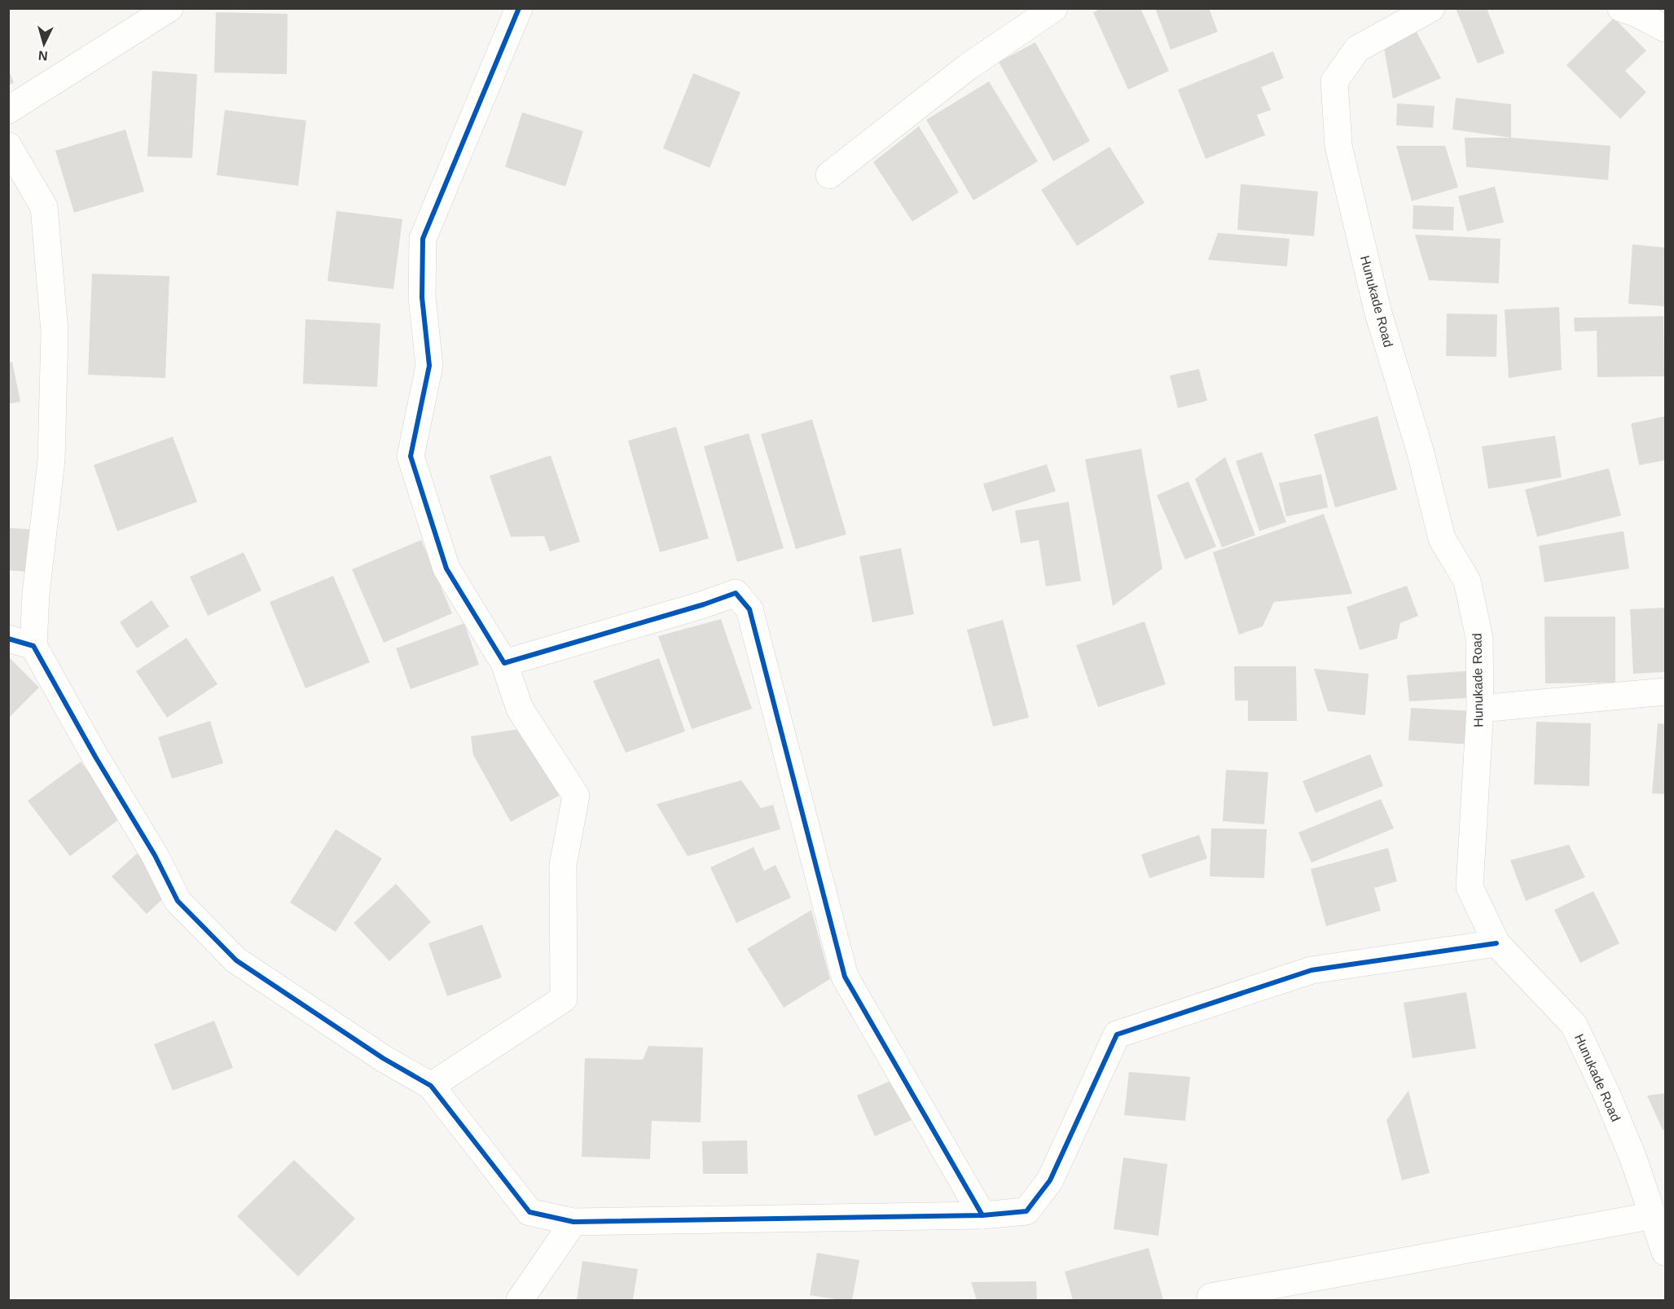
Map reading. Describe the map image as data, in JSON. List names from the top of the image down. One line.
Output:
{"streets":{"street":["Hunukade Road"]},"north":"bottom"}
